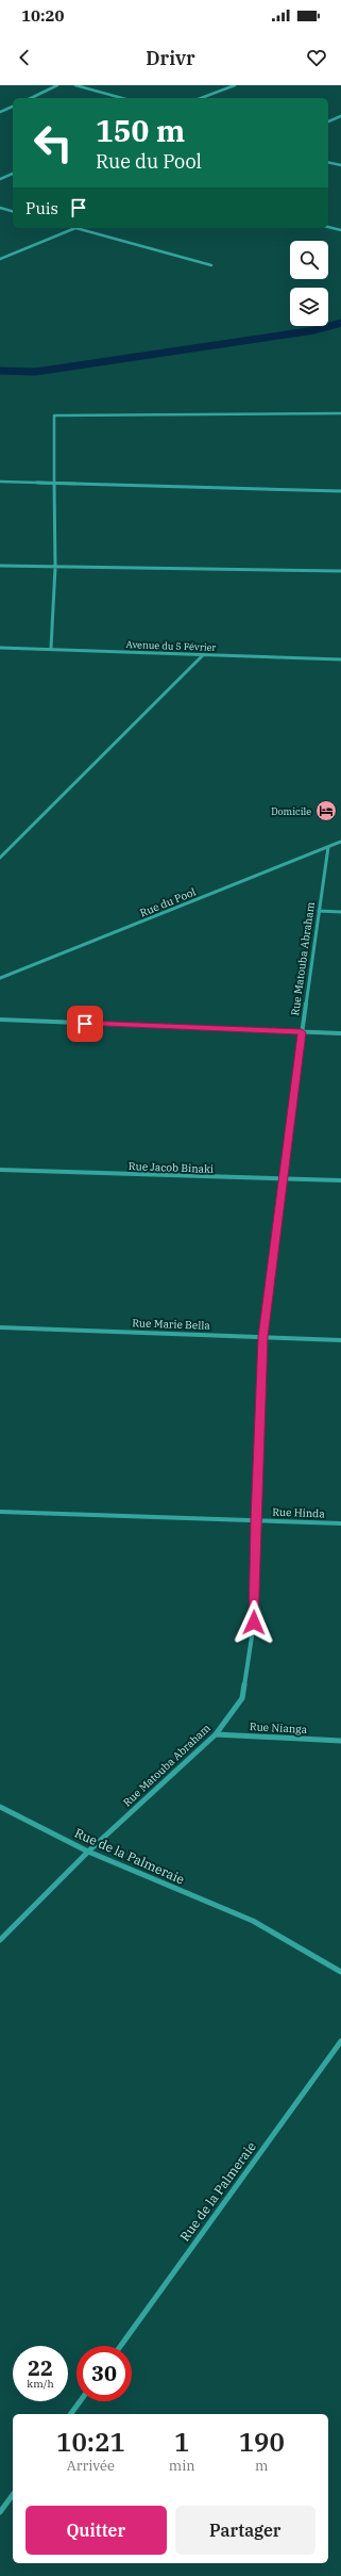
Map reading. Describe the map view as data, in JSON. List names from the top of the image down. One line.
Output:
{"streets":{"street":["Avenue du 5 Février","Rue du Pool","Rue Matouba Abraham","Rue Jacob Binaki","Rue Marie Bella","Rue Hinda","Rue Nianga","Rue de la Palmeraie"]},"crossings":[["Rue du Pool","Rue Matouba Abraham"],["Rue Matouba Abraham","Rue Jacob Binaki"],["Rue Matouba Abraham","Rue Marie Bella"],["Rue Matouba Abraham","Rue Hinda"],["Rue Matouba Abraham","Rue Nianga"],["Rue Matouba Abraham","Rue de la Palmeraie"]],"places":{"hotel":["Domicile"]},"page":{"status":"10:20","header":"Drivr","turn":["150 m","Rue du Pool"],"then":"Puis","speed":"22 km/h","limit":"30","eta":["10:21","Arrivée","1","min","190","m"],"buttons":["Quitter","Partager"]}}
